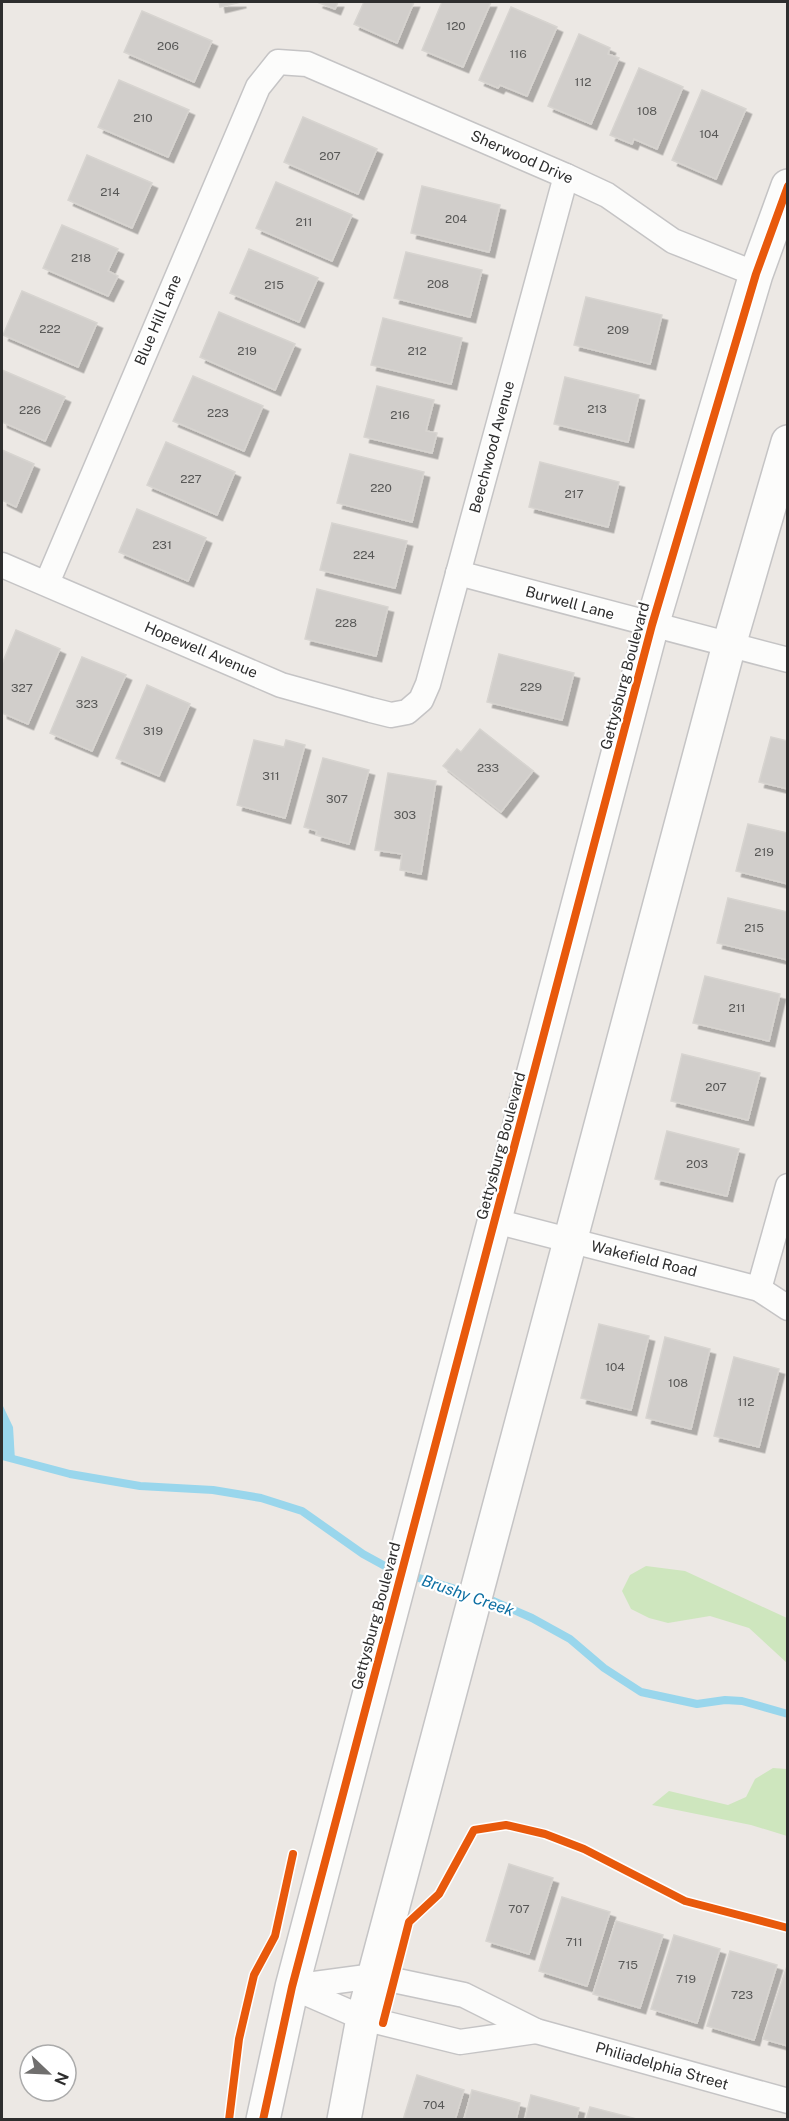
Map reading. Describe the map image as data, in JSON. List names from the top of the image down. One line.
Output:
{"streets":{"street":["Sherwood Drive","Blue Hill Lane","Beechwood Avenue","Burwell Lane","Hopewell Avenue","Gettysburg Boulevard","Wakefield Road","Philiadelphia Street"]},"crossings":[["Sherwood Drive","Blue Hill Lane"],["Sherwood Drive","Beechwood Avenue"],["Sherwood Drive","Gettysburg Boulevard"],["Blue Hill Lane","Hopewell Avenue"],["Beechwood Avenue","Burwell Lane"],["Beechwood Avenue","Hopewell Avenue"],["Burwell Lane","Gettysburg Boulevard"],["Gettysburg Boulevard","Wakefield Road"],["Gettysburg Boulevard","Philiadelphia Street"]],"water":["Brushy Creek"],"house_numbers":["120","206","116","112","108","210","104","207","214","204","211","218","208","215","222","209","219","212","213","226","223","216","227","220","217","231","224","228","229","327","323","319","233","311","307","303","219","215","211","207","203","104","108","112","707","711","715","719","723","704"],"north":"bottom right"}
